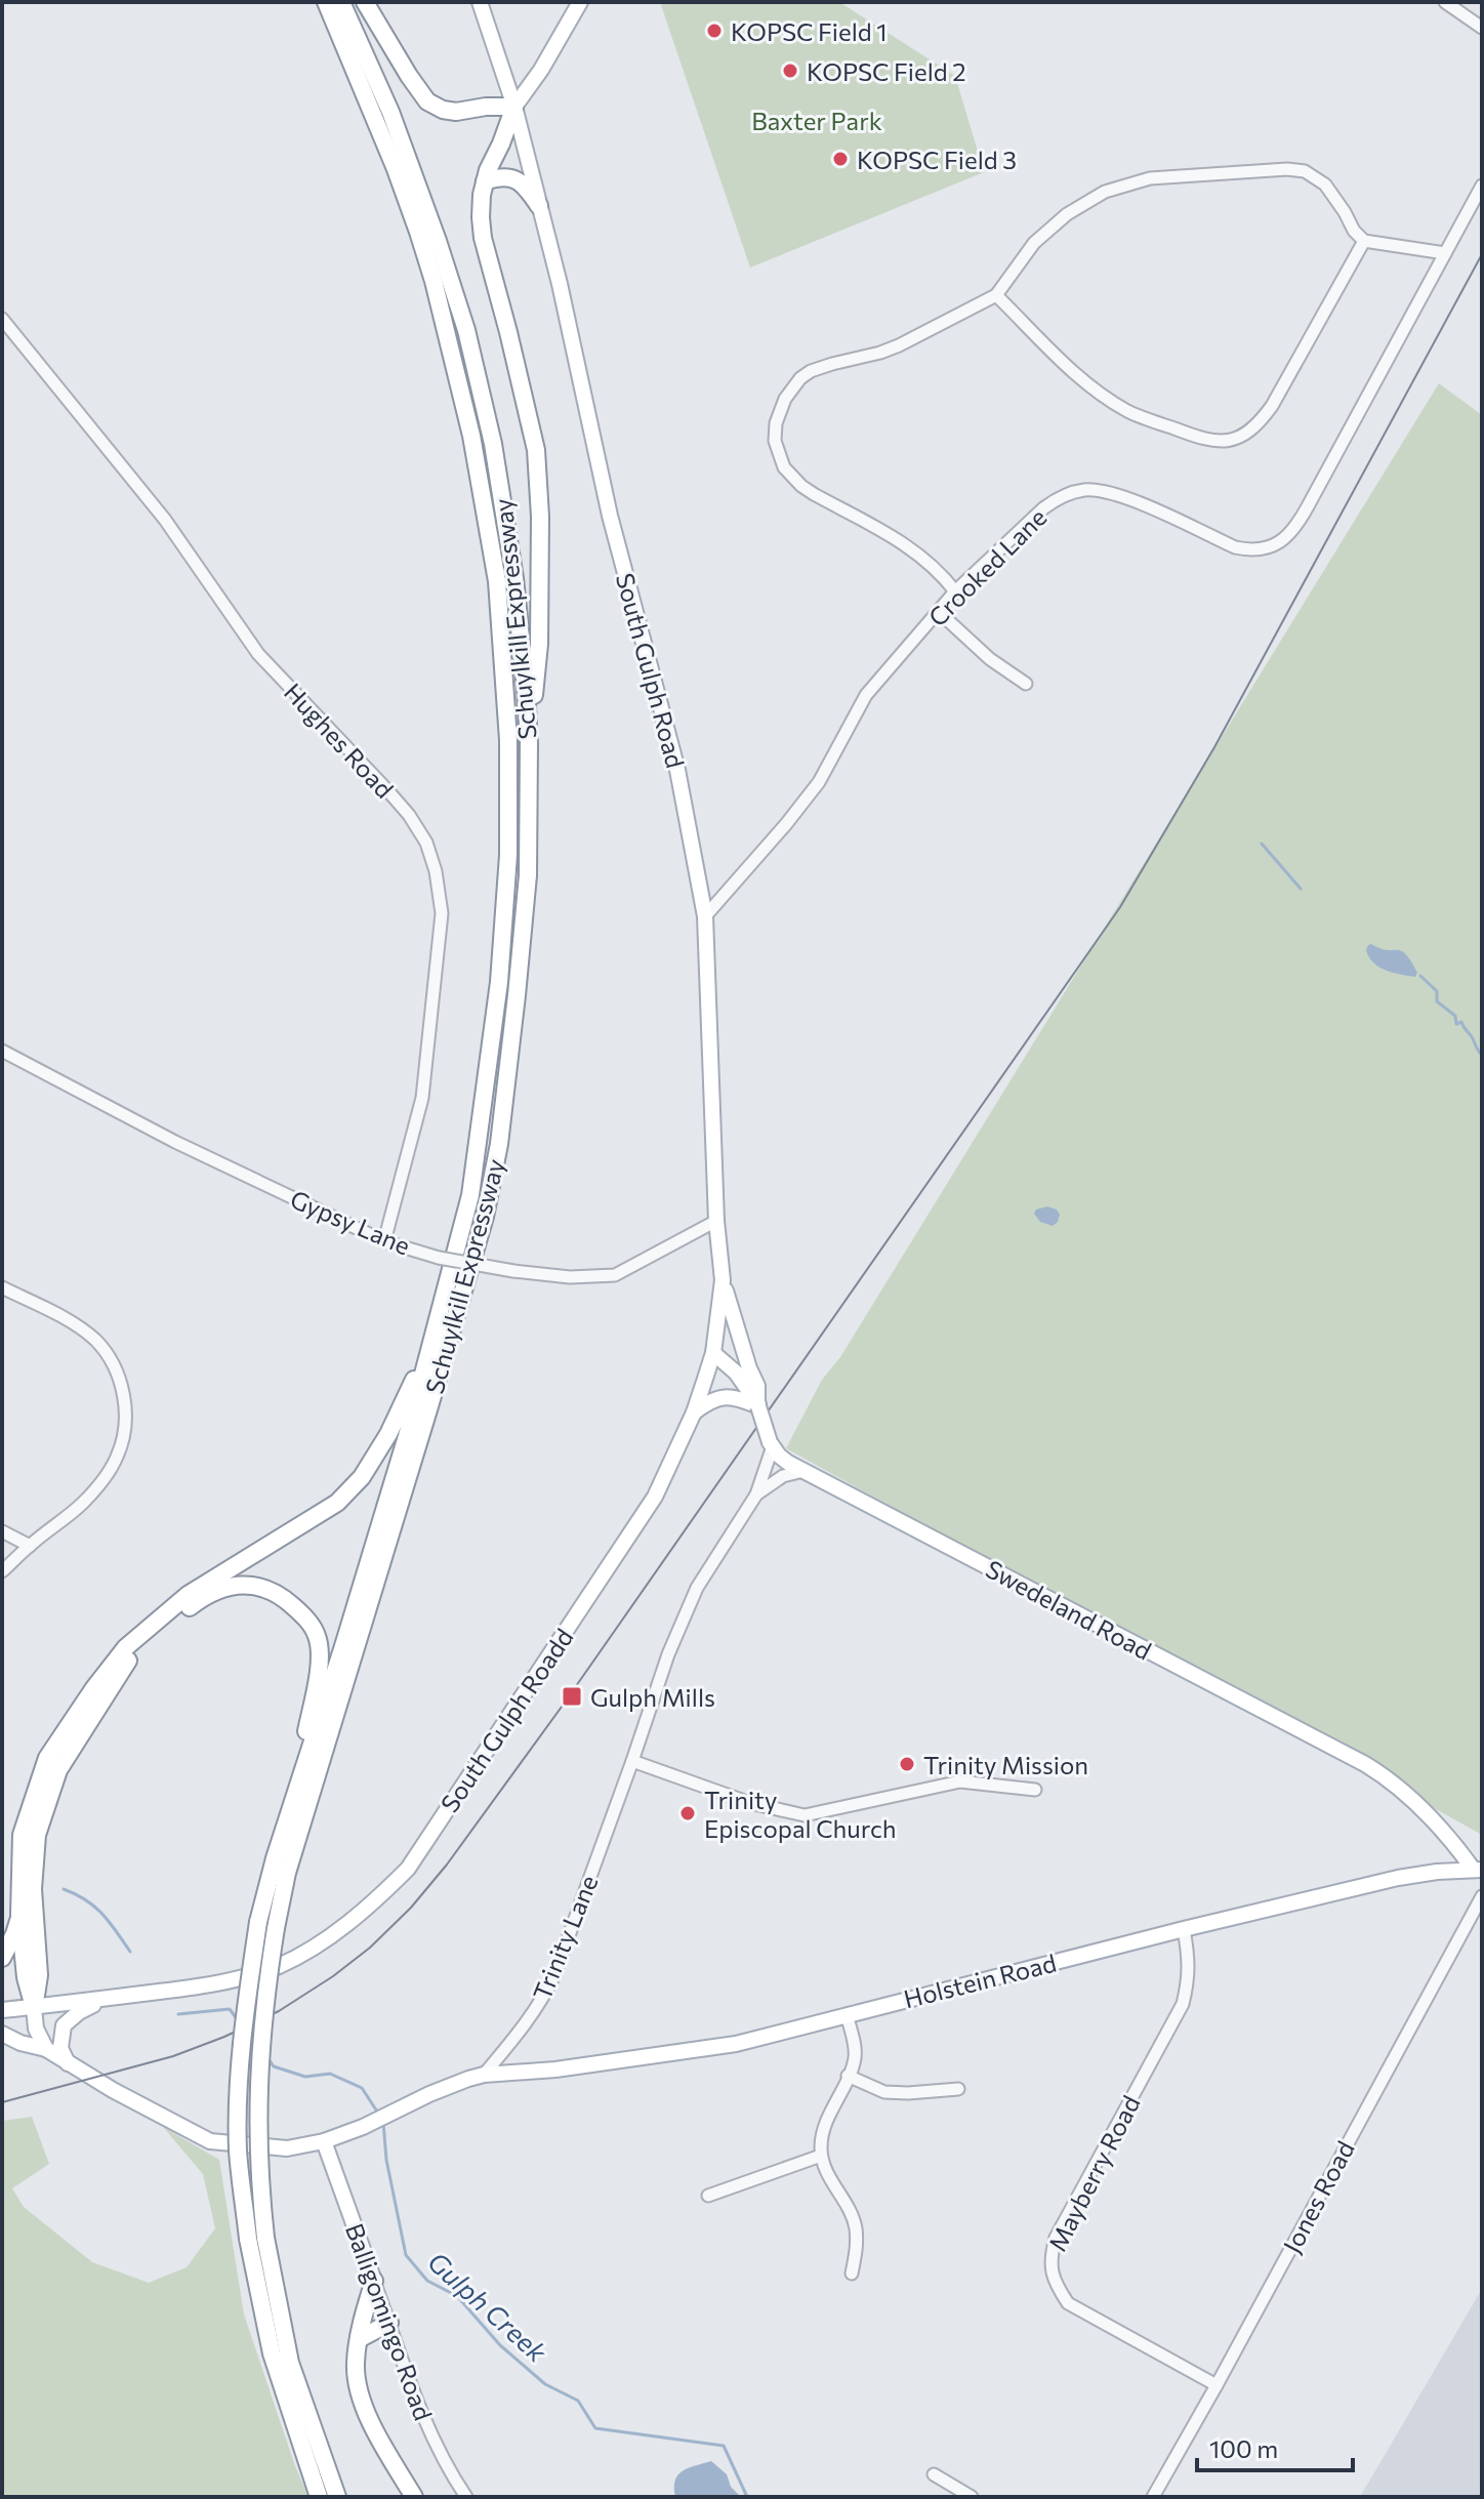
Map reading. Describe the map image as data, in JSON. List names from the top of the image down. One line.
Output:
{"streets":{"highway":["Schuylkill Expressway"],"main road":["South Gulph Road","Swedeland Road","South Gulph Roadd","Holstein Road","Balligomingo Road"],"street":["Crooked Lane","Hughes Road","Gypsy Lane","Trinity Lane","Mayberry Road","Jones Road"]},"crossings":[["Crooked Lane","South Gulph Road"],["South Gulph Road","Gypsy Lane"],["South Gulph Road","South Gulph Roadd"],["Hughes Road","Gypsy Lane"],["Swedeland Road","Trinity Lane"],["Swedeland Road","Holstein Road"],["Trinity Lane","Holstein Road"],["Holstein Road","Mayberry Road"],["Mayberry Road","Jones Road"]],"water":["Gulph Creek"],"parks":["Baxter Park"],"places":{"other":["KOPSC Field 1","KOPSC Field 2","KOPSC Field 3","Trinity Mission","Trinity Episcopal Church"],"transit":["Gulph Mills"]},"scale_bar":"100 m"}
